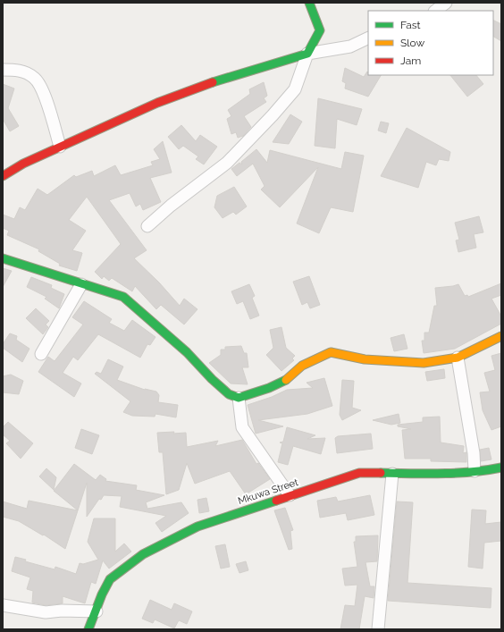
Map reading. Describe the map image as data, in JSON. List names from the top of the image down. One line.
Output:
{"streets":{"street":["Mkuwa Street"]},"legend":["Fast","Slow","Jam"]}
